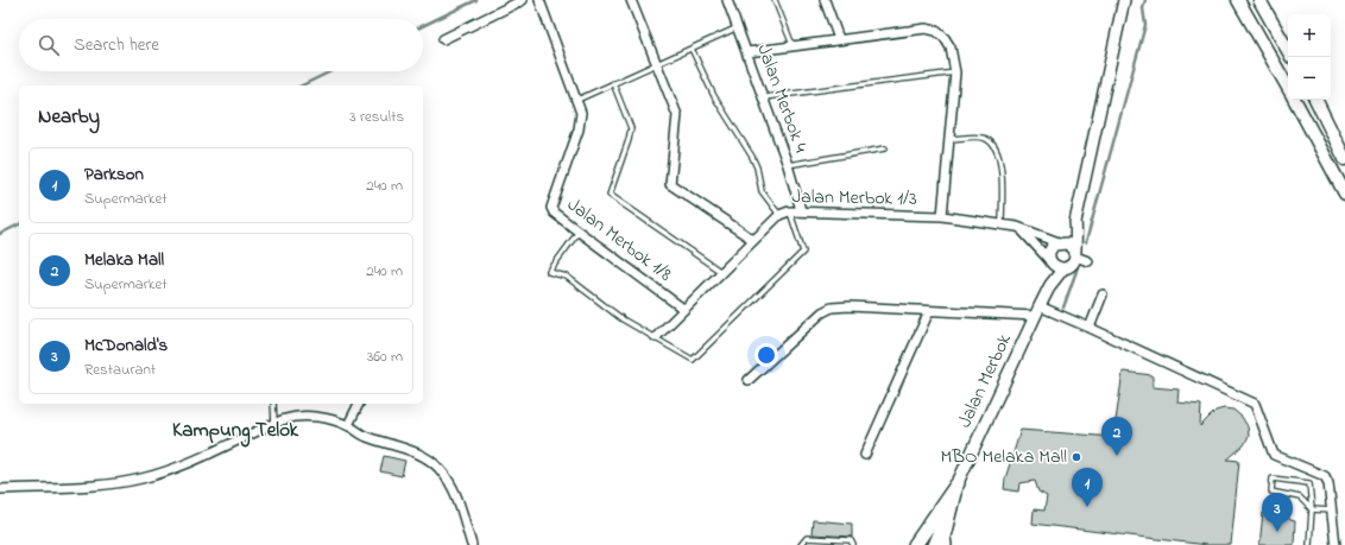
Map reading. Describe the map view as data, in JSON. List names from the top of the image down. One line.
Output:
{"streets":{"street":["Jalan Merbok 4","Jalan Merbok 1/3","Jalan Merbok 1/8","Jalan Merbok"]},"crossings":[["Jalan Merbok 4","Jalan Merbok 1/3"],["Jalan Merbok 1/3","Jalan Merbok 1/8"],["Jalan Merbok 1/3","Jalan Merbok"]],"districts":["Kampung Telok"],"places":["MBO Melaka Mall"],"page":{"map_buttons":["+","−"],"search":"Search here","heading":["Nearby","3 results"],"list":[{"mark":"1","name":"Parkson","note":"Supermarket","value":"240 m"},{"mark":"2","name":"Melaka Mall","note":"Supermarket","value":"240 m"},{"mark":"3","name":"McDonald's","note":"Restaurant","value":"360 m"}],"pins":["2","1","3"]}}
